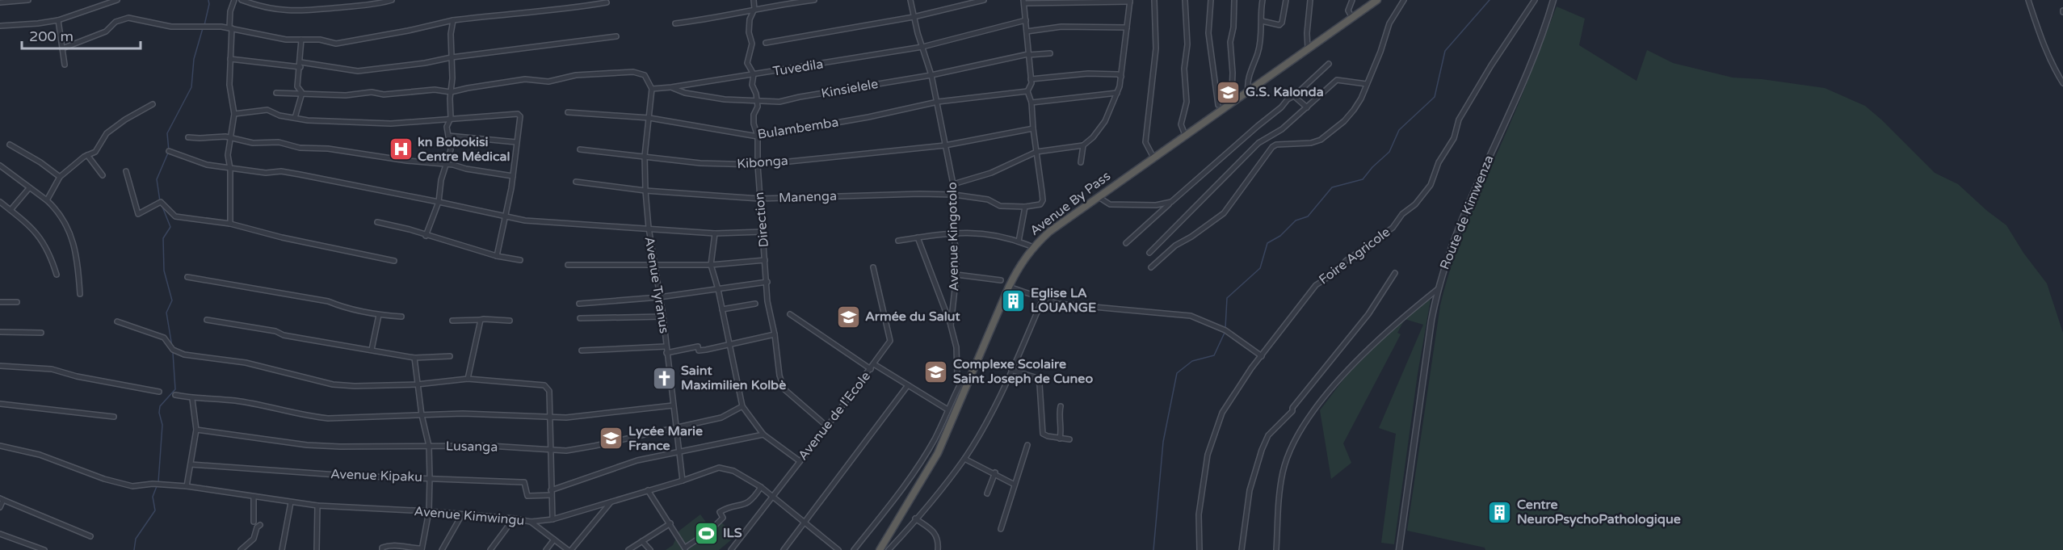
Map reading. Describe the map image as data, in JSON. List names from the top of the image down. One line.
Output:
{"streets":{"highway":["Avenue By Pass"],"street":["Tuvedila","Kinsielele","Bulambemba","Kibonga","Manenga","Route de Kimwenza","Direction","Avenue Kingotolo","Foire Agricole","Avenue Tyranus","Avenue de l'Ecole","Lusanga","Avenue Kipaku","Avenue Kimwingu"]},"crossings":[["Tuvedila","Kinsielele"],["Tuvedila","Direction"],["Tuvedila","Avenue Kingotolo"],["Tuvedila","Avenue Tyranus"],["Kinsielele","Direction"],["Kinsielele","Avenue Kingotolo"],["Bulambemba","Direction"],["Bulambemba","Avenue Kingotolo"],["Bulambemba","Avenue Tyranus"],["Kibonga","Direction"],["Kibonga","Avenue Kingotolo"],["Kibonga","Avenue Tyranus"],["Manenga","Direction"],["Manenga","Avenue Kingotolo"],["Manenga","Avenue Tyranus"],["Avenue By Pass","Avenue Kingotolo"],["Direction","Avenue de l'Ecole"],["Avenue Tyranus","Lusanga"],["Avenue Tyranus","Avenue Kimwingu"],["Avenue de l'Ecole","Avenue Kimwingu"]],"places":{"school or university":["G.S. Kalonda","Armée du Salut","Complexe Scolaire Saint Joseph de Cuneo","Lycée Marie France"],"hospital":["kn Bobokisi Centre Médical"],"building":["Eglise LA LOUANGE","Centre NeuroPsychoPathologique"],"church":["Saint Maximilien Kolbè"],"sports":["ILS"]},"scale_bar":"200 m"}
